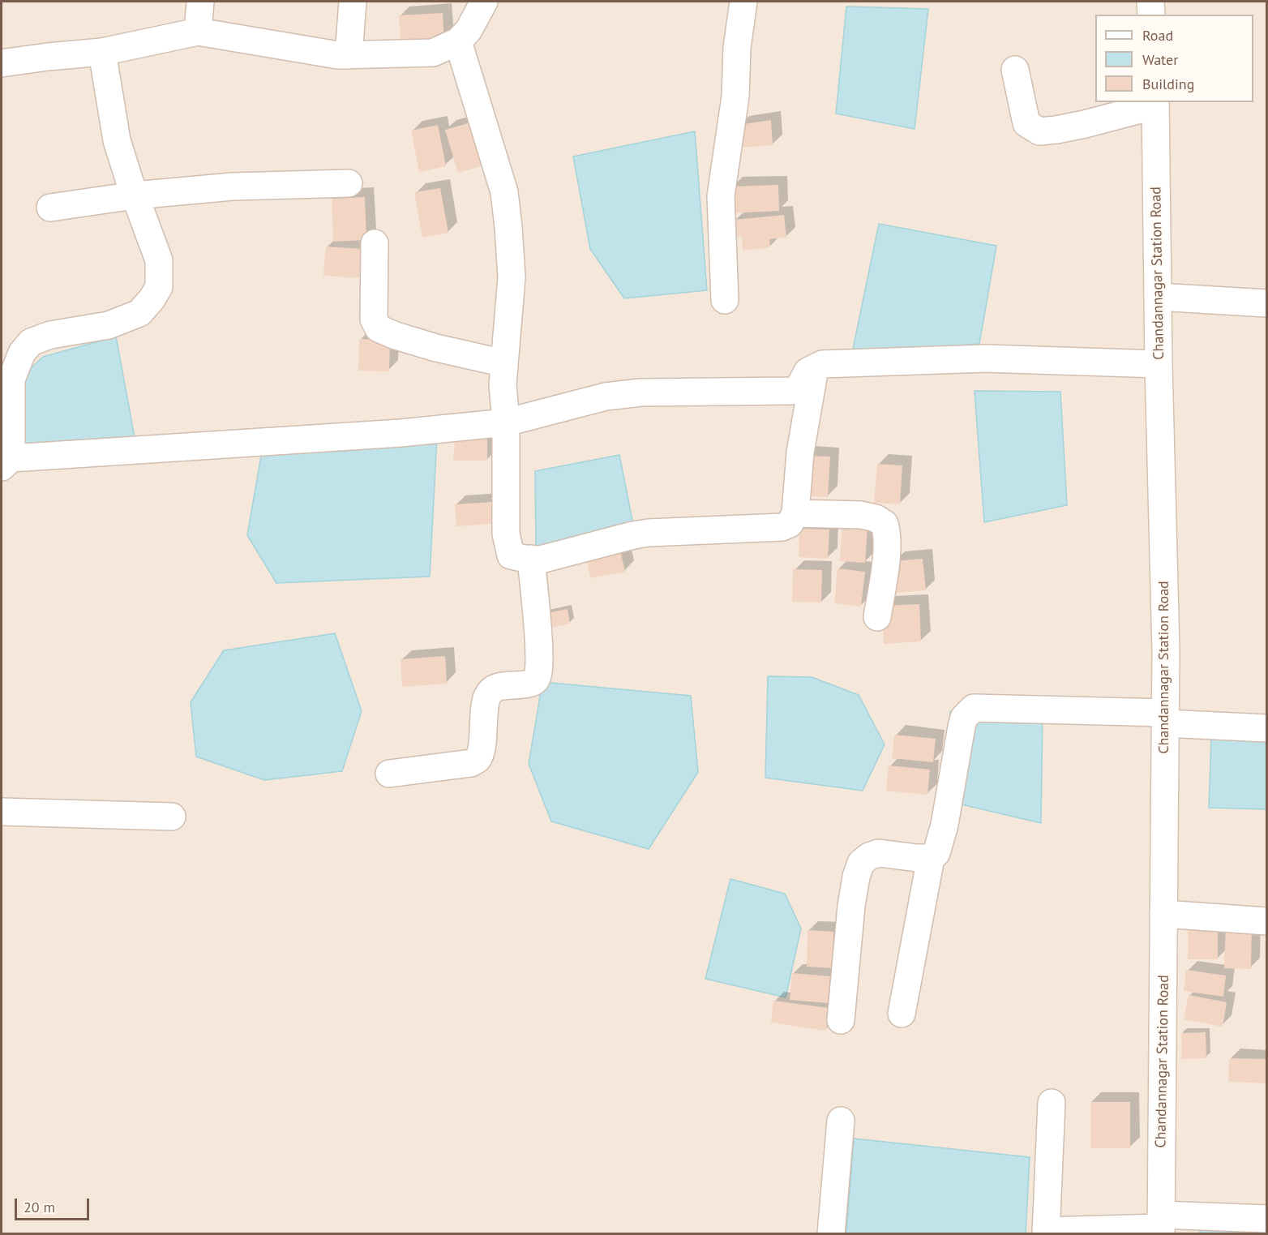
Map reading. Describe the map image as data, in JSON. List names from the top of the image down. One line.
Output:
{"streets":{"street":["Chandannagar Station Road"]},"legend":["Road","Water","Building"],"scale_bar":"20 m"}
